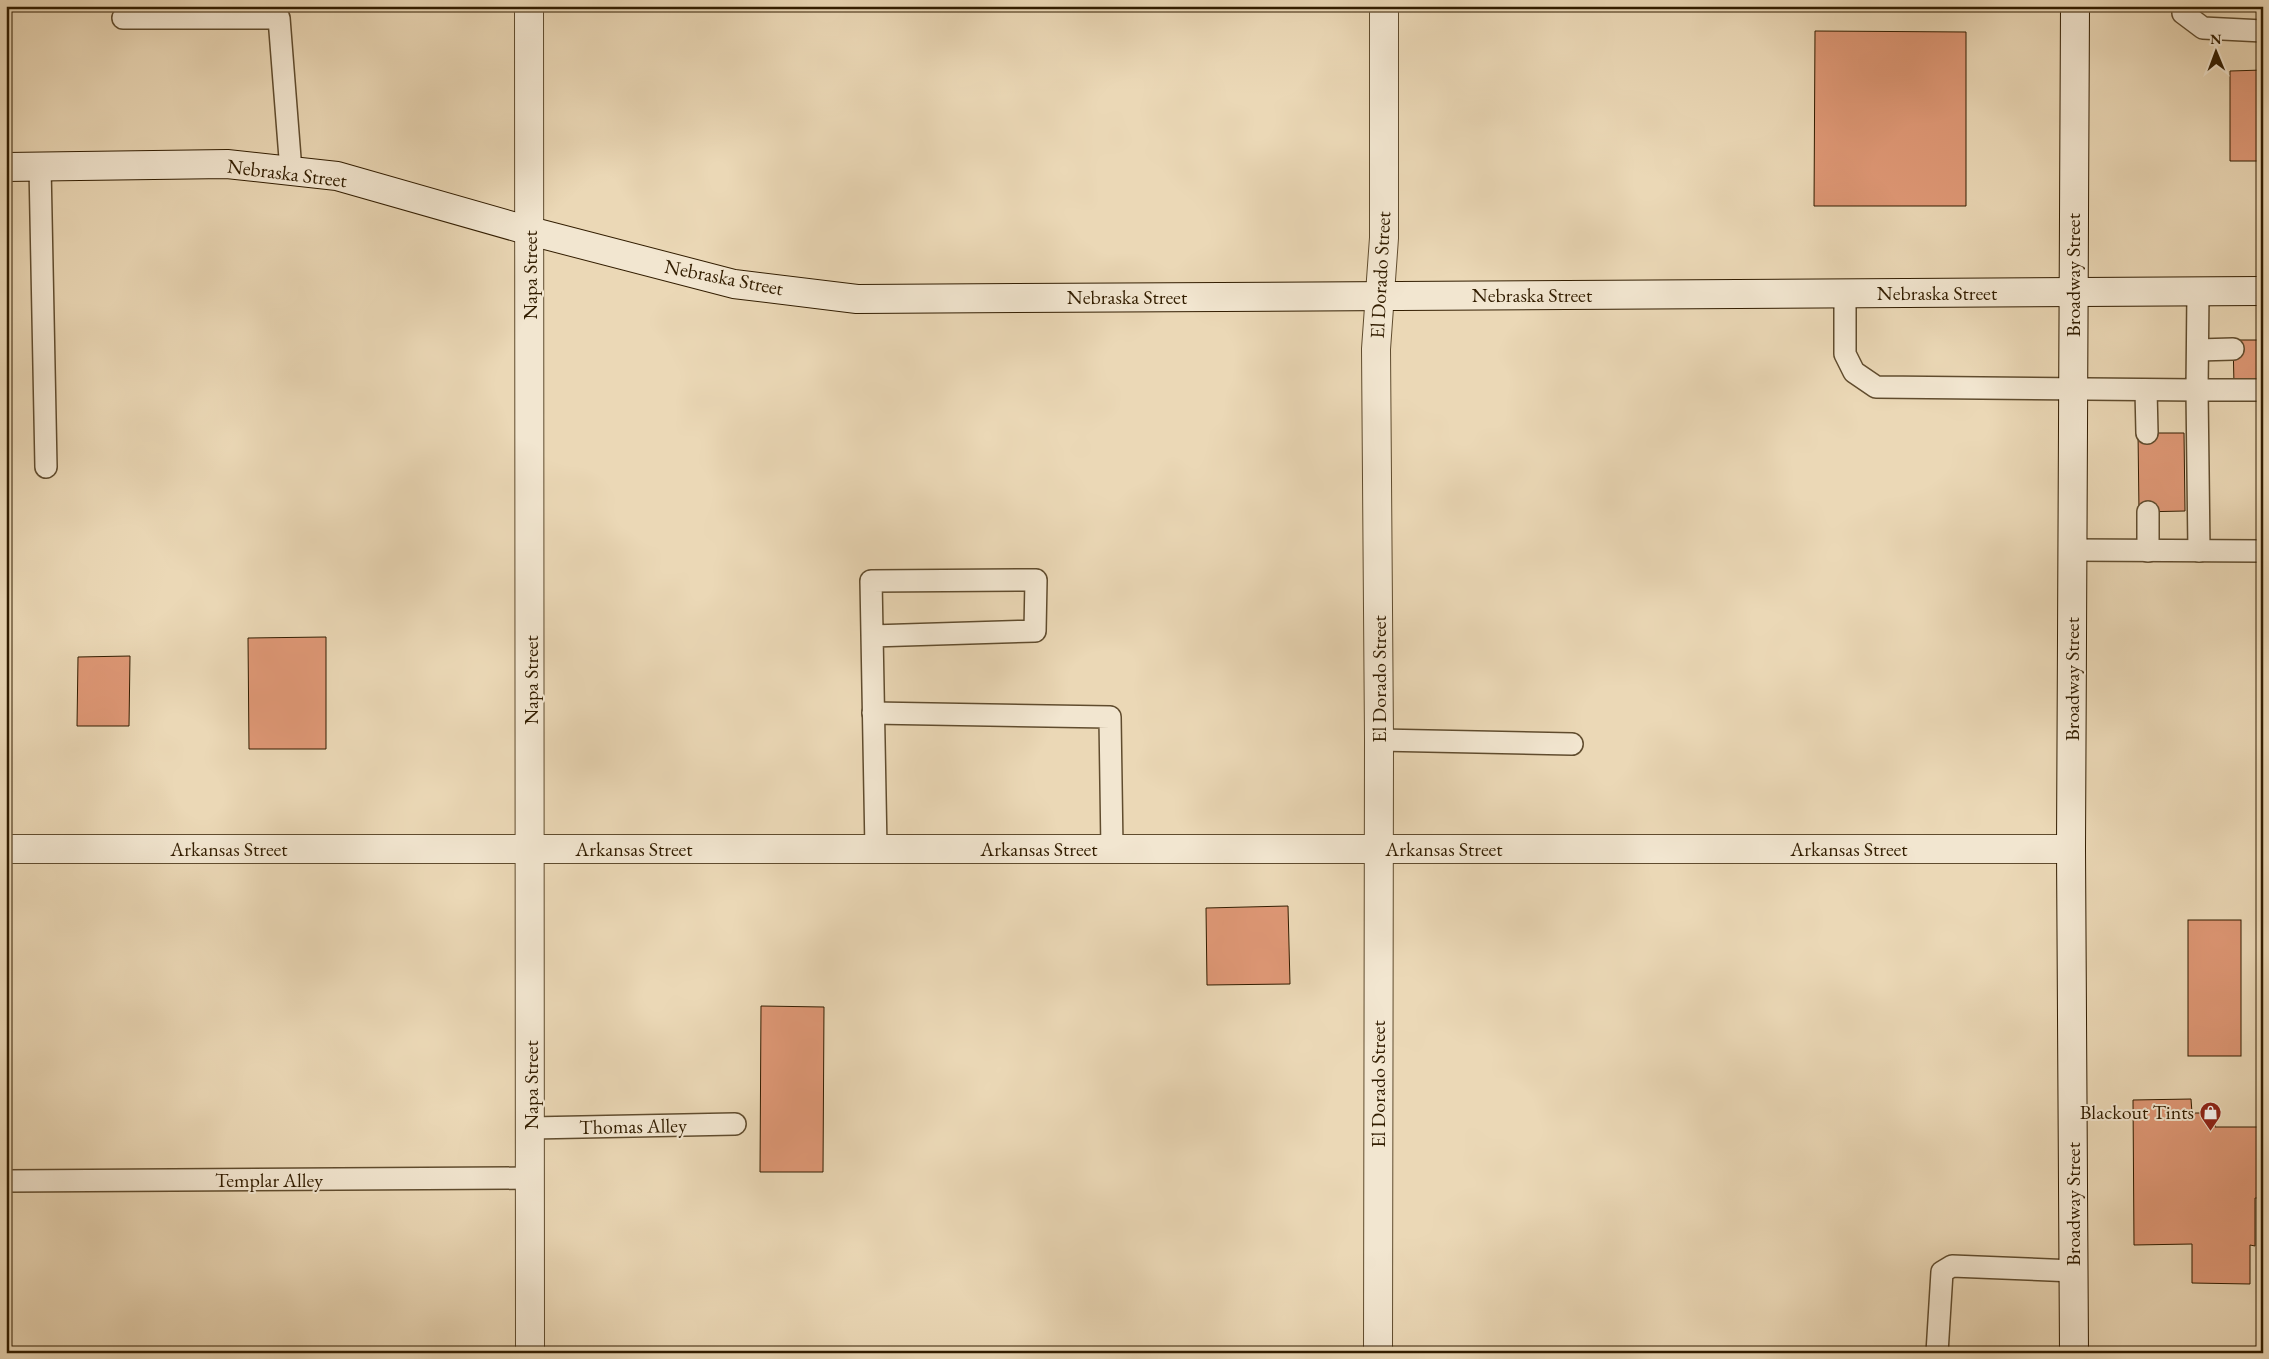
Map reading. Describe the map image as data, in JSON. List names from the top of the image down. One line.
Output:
{"streets":{"street":["Nebraska Street","Napa Street","El Dorado Street","Broadway Street","Arkansas Street"],"lane":["Thomas Alley","Templar Alley"]},"crossings":[["Nebraska Street","Napa Street"],["Nebraska Street","El Dorado Street"],["Nebraska Street","Broadway Street"],["Napa Street","Arkansas Street"],["Napa Street","Thomas Alley"],["Napa Street","Templar Alley"],["El Dorado Street","Arkansas Street"],["Broadway Street","Arkansas Street"]],"places":{"shop":["Blackout Tints"]},"north":"top"}
